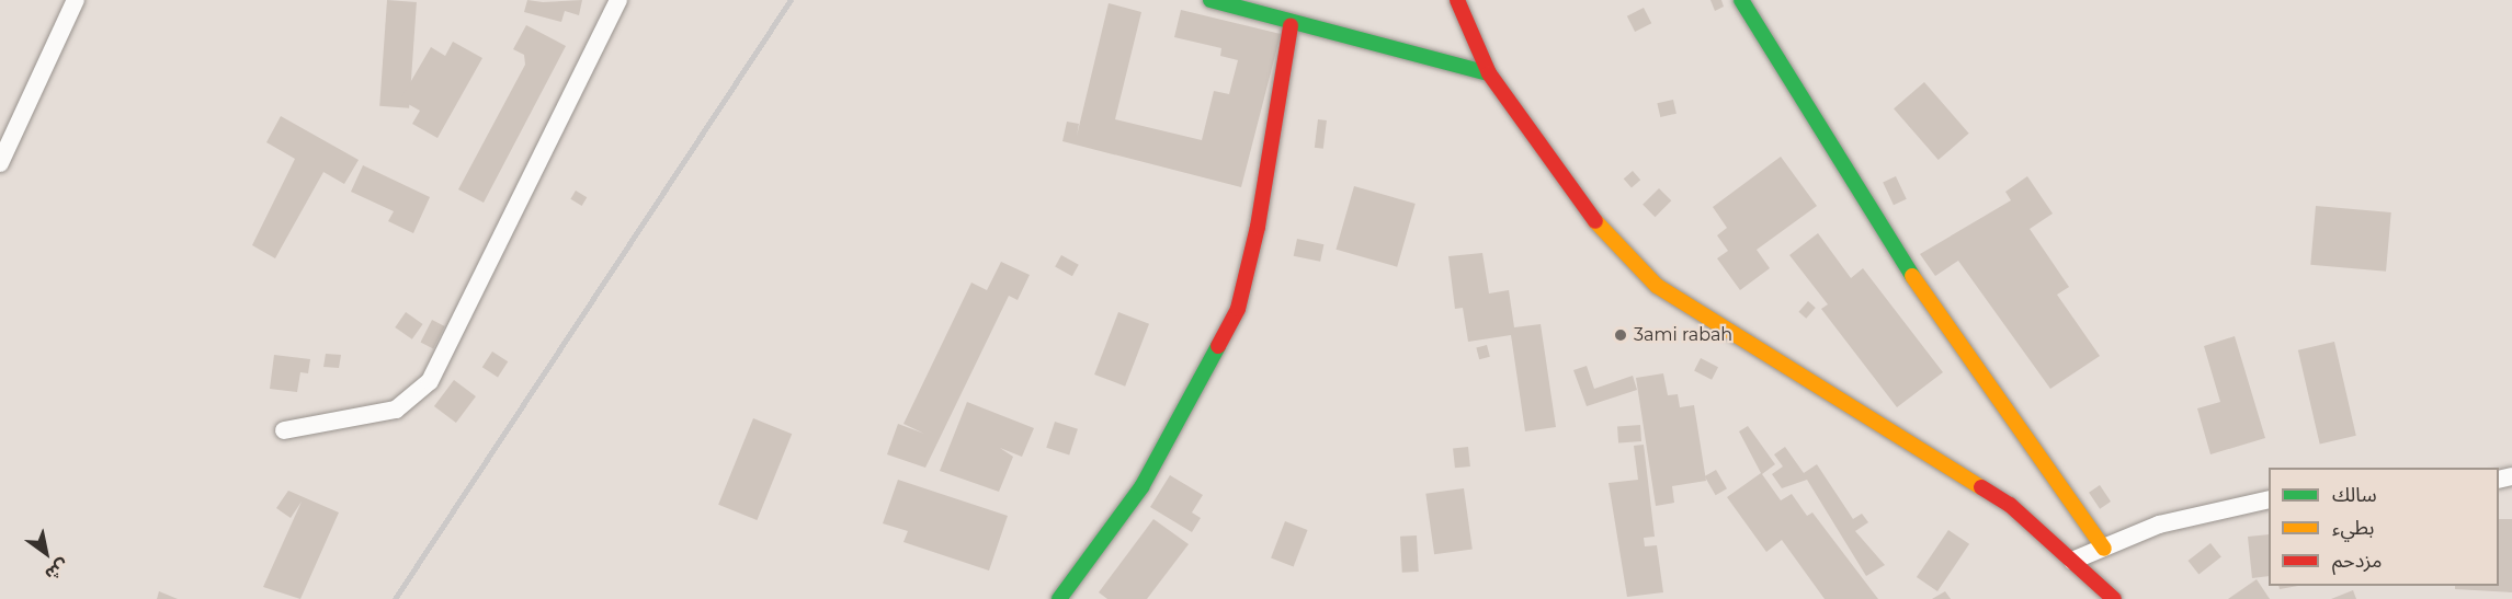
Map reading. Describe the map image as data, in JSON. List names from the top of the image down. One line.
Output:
{"places":["3ami rabah"],"legend":["سالك","بطيء","مزدحم"],"north":"bottom right"}
